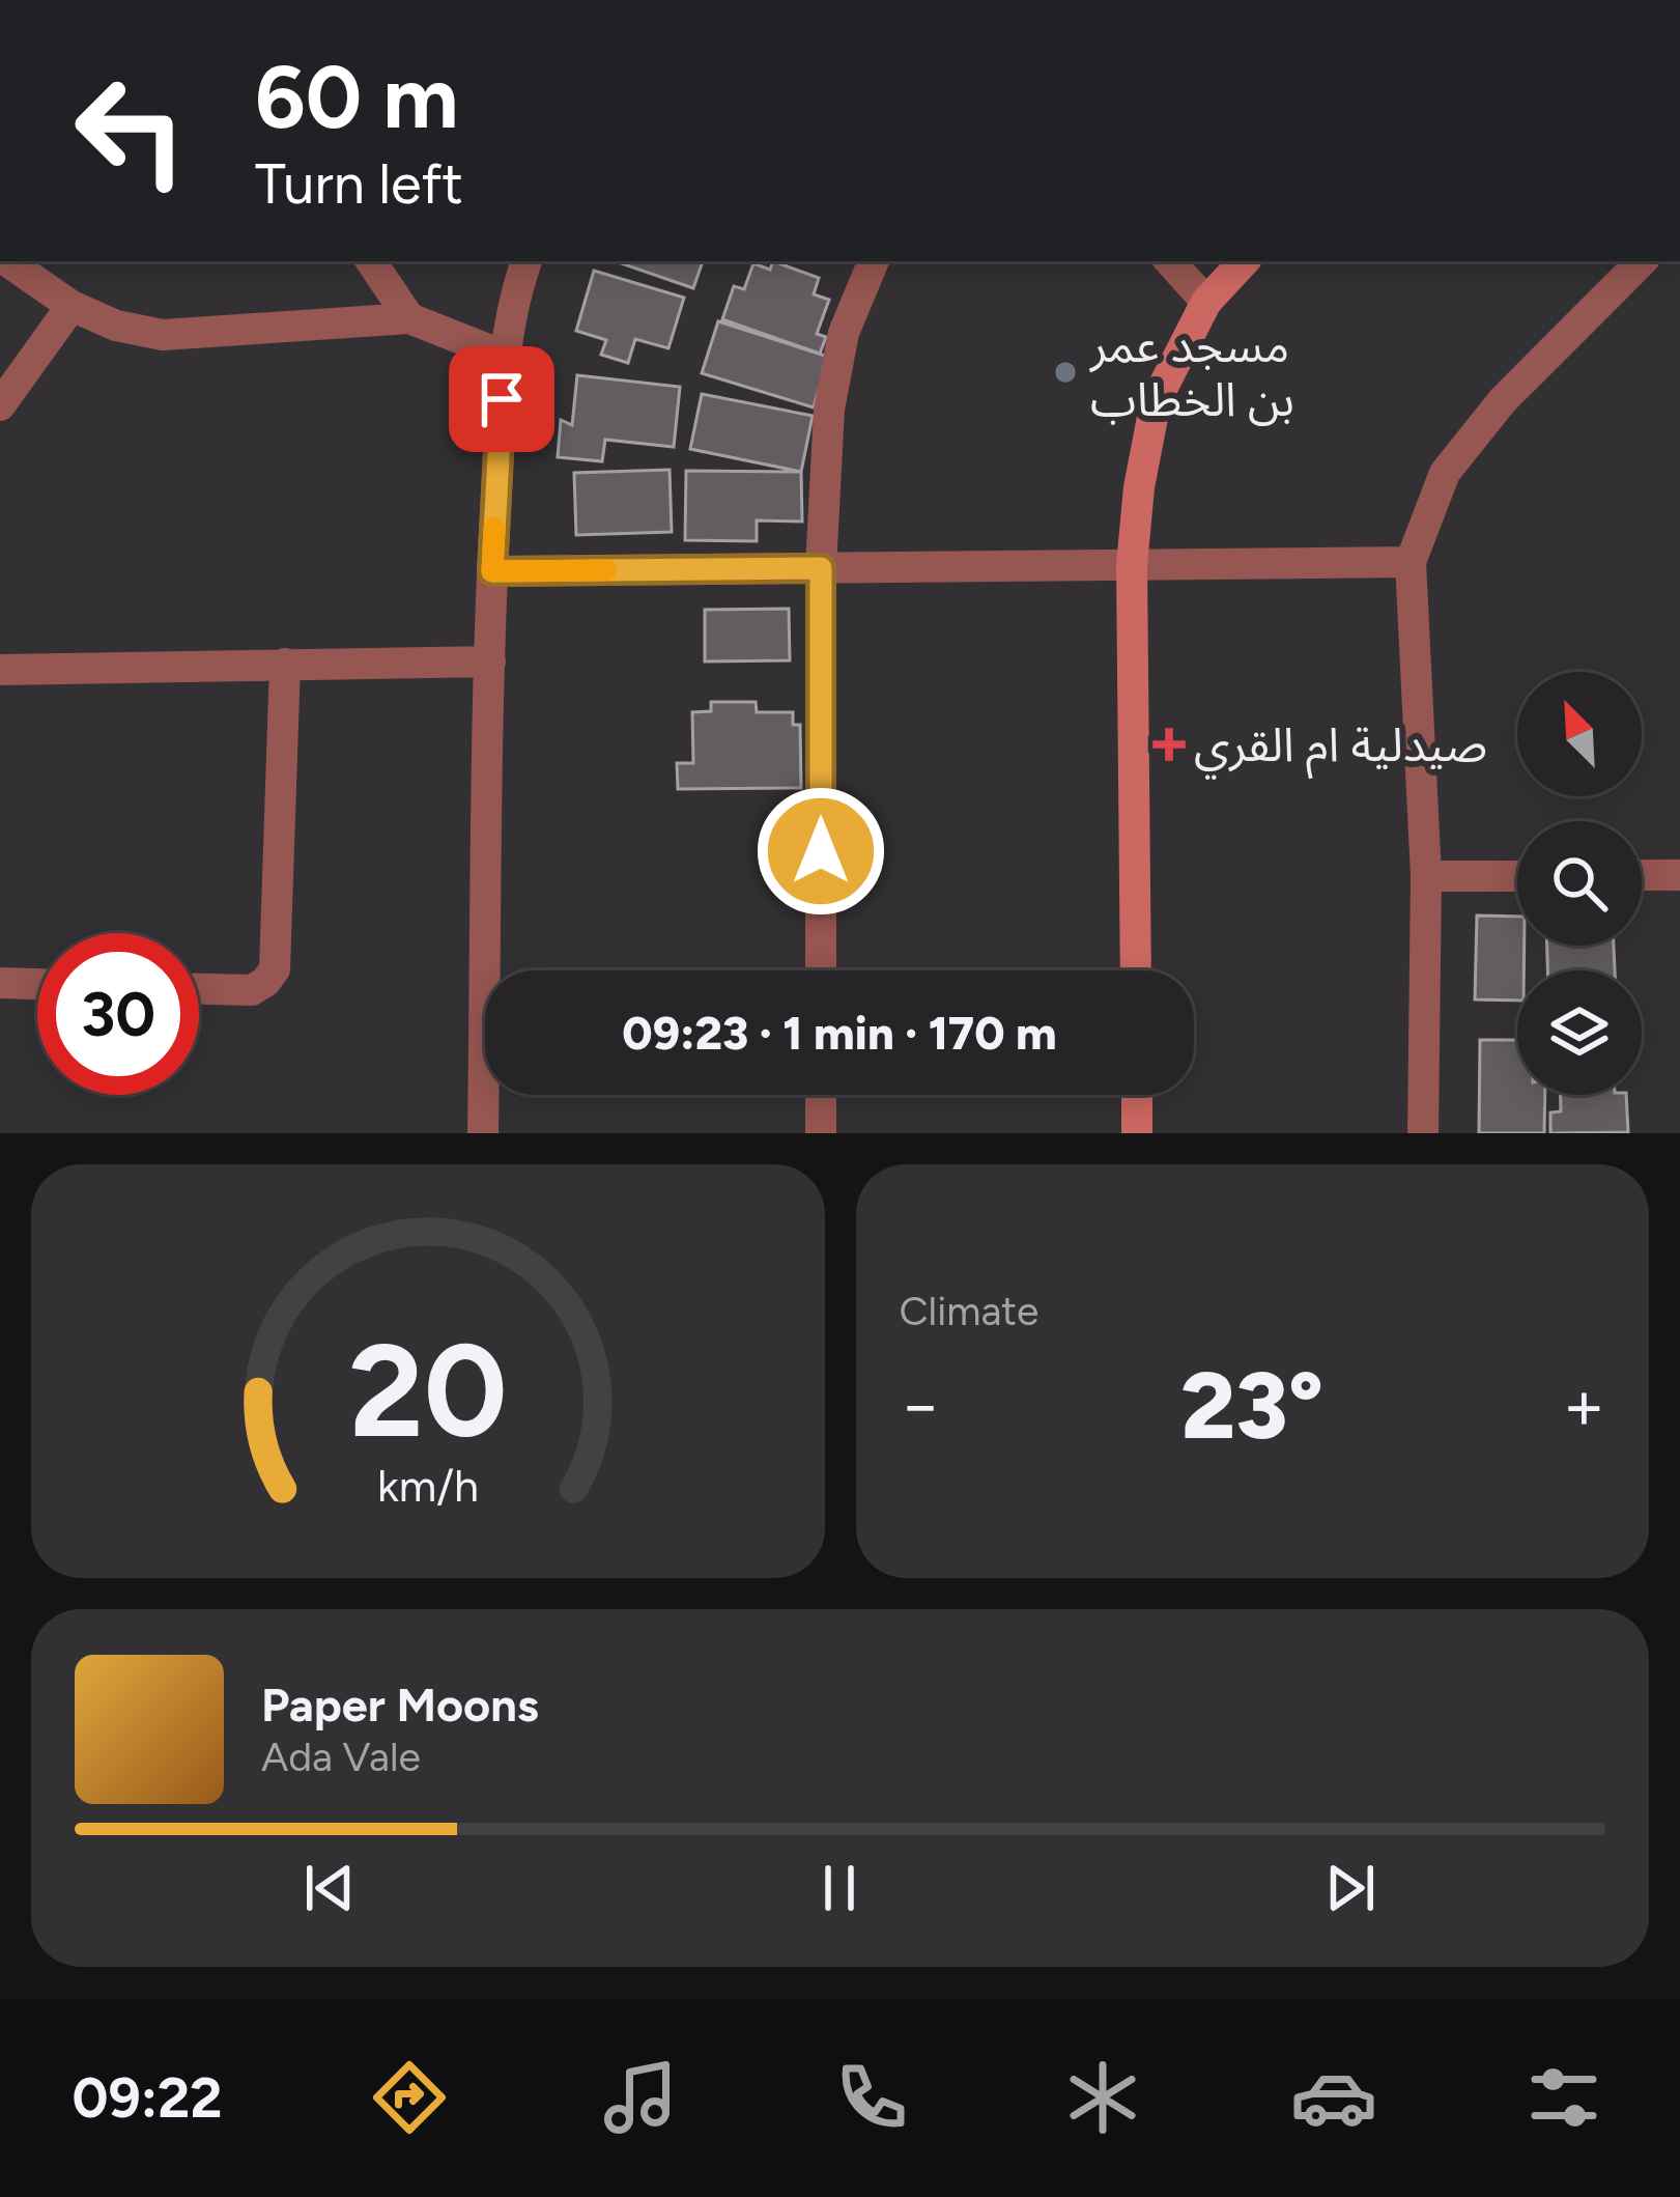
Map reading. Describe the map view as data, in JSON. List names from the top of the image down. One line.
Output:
{"places":{"other":["مسجد عمر بن الخطاب"],"health":["صيدلية ام القري"]},"north":"top left","page":{"turn":["60 m","Turn left"],"limit":"30","trip":"09:23 · 1 min · 170 m","tile":"Climate","heat":["−","23°","+"],"song":["Paper Moons","Ada Vale"],"tabs":"09:22","gauge":["20","km/h"]}}
